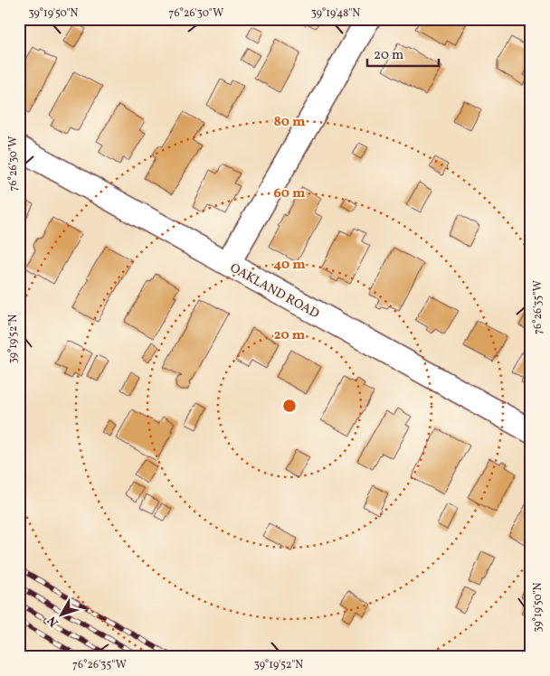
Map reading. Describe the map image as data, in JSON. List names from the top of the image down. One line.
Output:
{"streets":{"street":["OAKLAND ROAD"]},"scale_bar":"20 m","north":"bottom left","coordinates":["39°19'50\"N","76°26'30\"W","39°19'48\"N","76°26'35\"W","39°19'52\"N"],"rings":["80 m","60 m","40 m","20 m"]}
